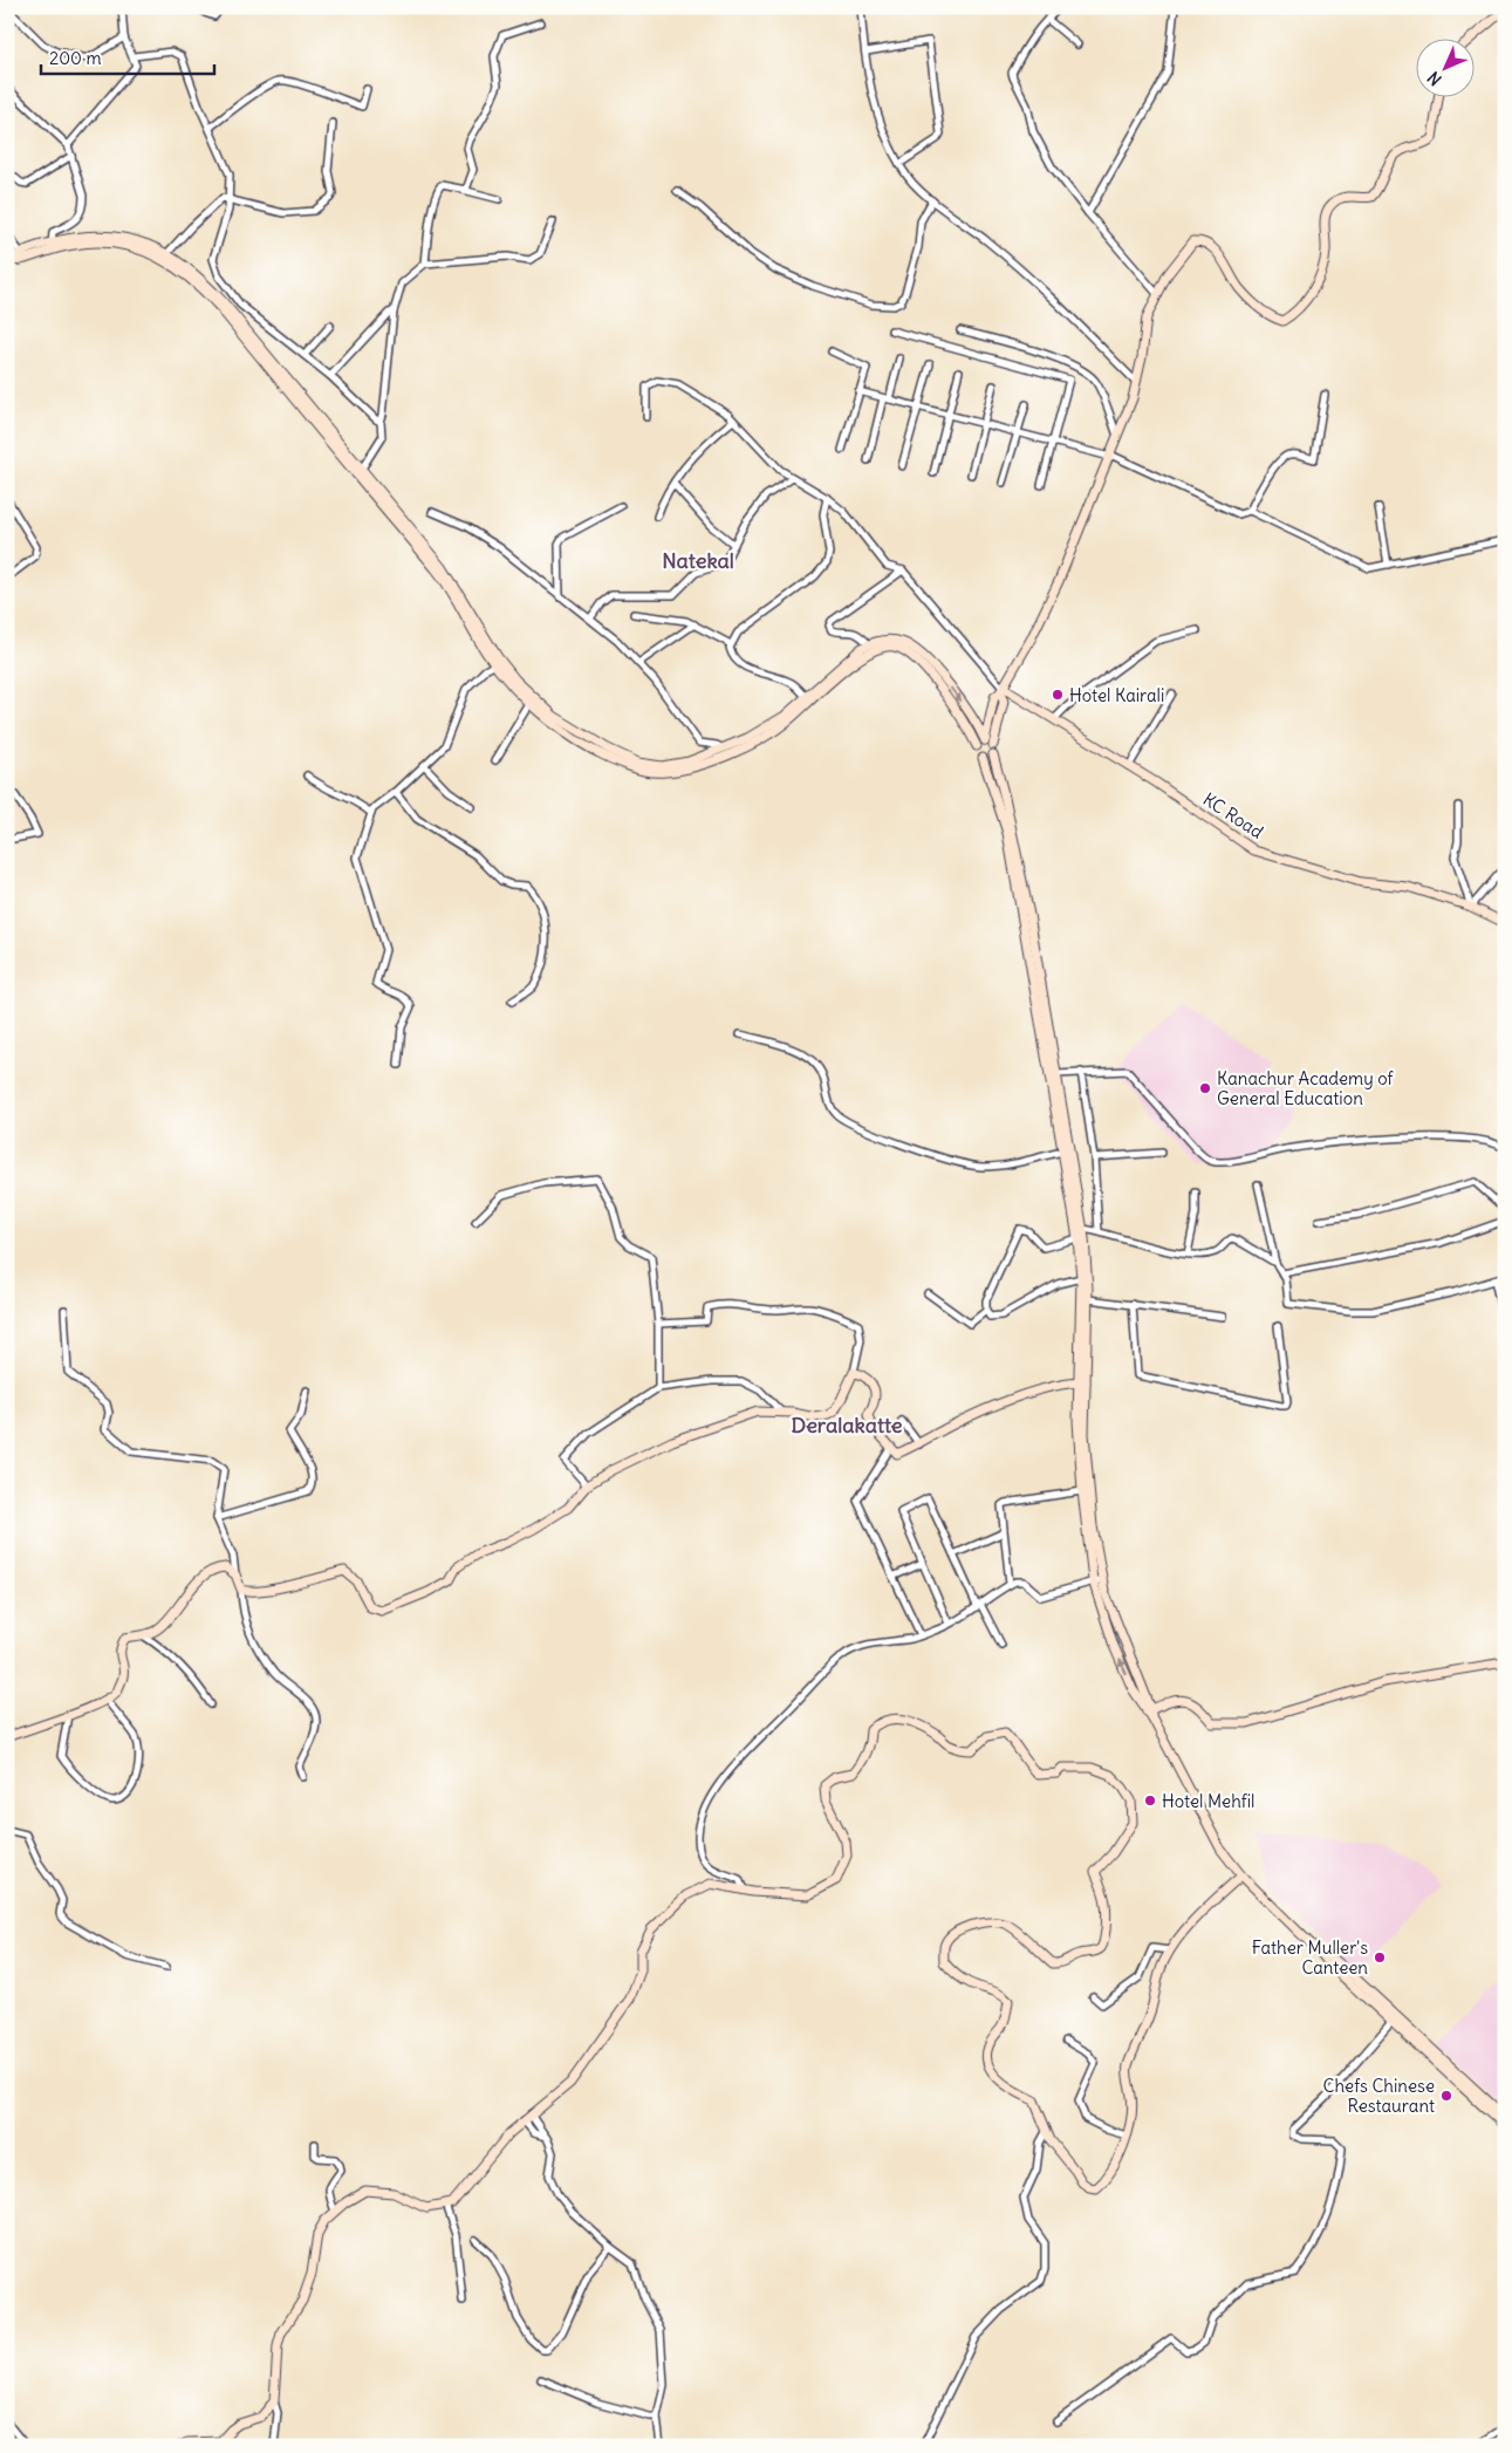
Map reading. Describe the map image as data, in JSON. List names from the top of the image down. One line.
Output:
{"streets":{"main road":["KC Road"]},"districts":["Natekal","Deralakatte"],"places":["Hotel Kairali","Kanachur Academy of General Education","Hotel Mehfil","Father Muller's Canteen","Chefs Chinese Restaurant"],"scale_bar":"200 m","north":"bottom left"}
